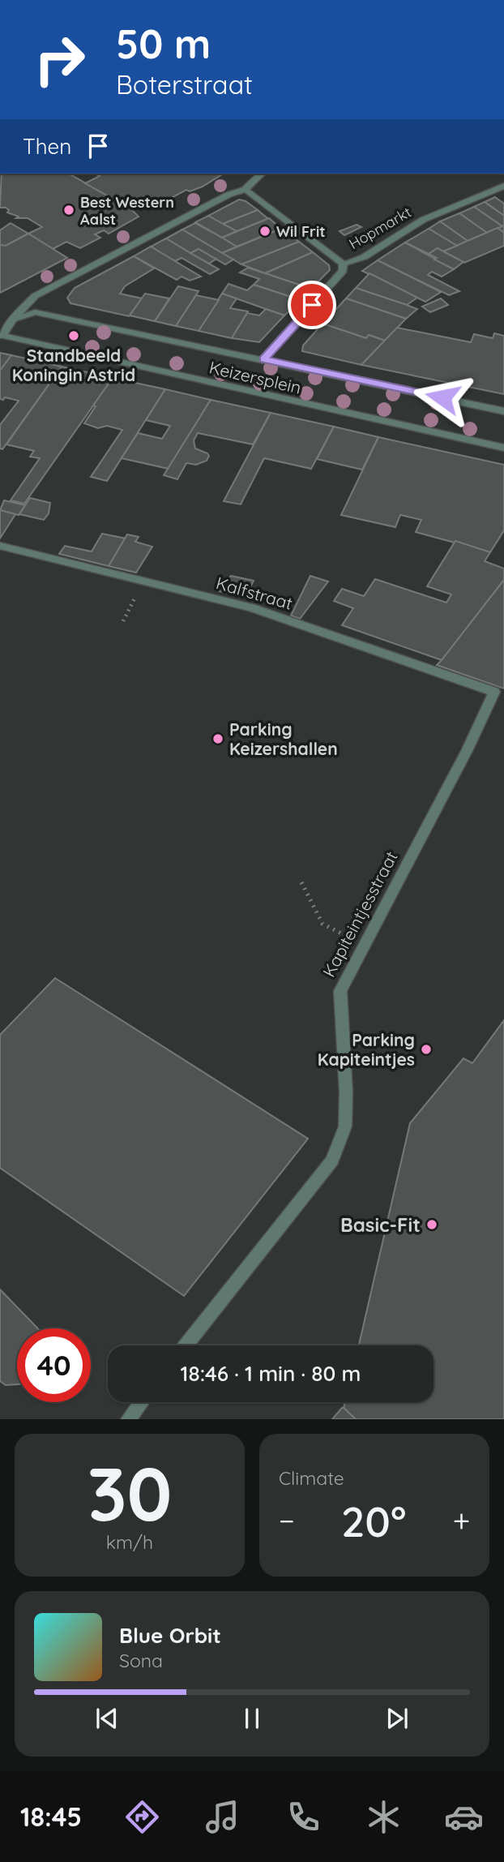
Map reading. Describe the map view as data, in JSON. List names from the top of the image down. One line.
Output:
{"streets":{"street":["Hopmarkt","Keizersplein","Kalfstraat","Kapiteintjesstraat"]},"crossings":[["Kalfstraat","Kapiteintjesstraat"]],"places":["Best Western Aalst","Wil Frit","Standbeeld Koningin Astrid","Parking Keizershallen","Parking Kapiteintjes","Basic-Fit"],"page":{"turn":["50 m","Boterstraat"],"then":"Then","limit":"40","trip":"18:46 · 1 min · 80 m","tile":[["30","km/h"],"Climate"],"heat":["−","20°","+"],"song":["Blue Orbit","Sona"],"tabs":"18:45"}}
